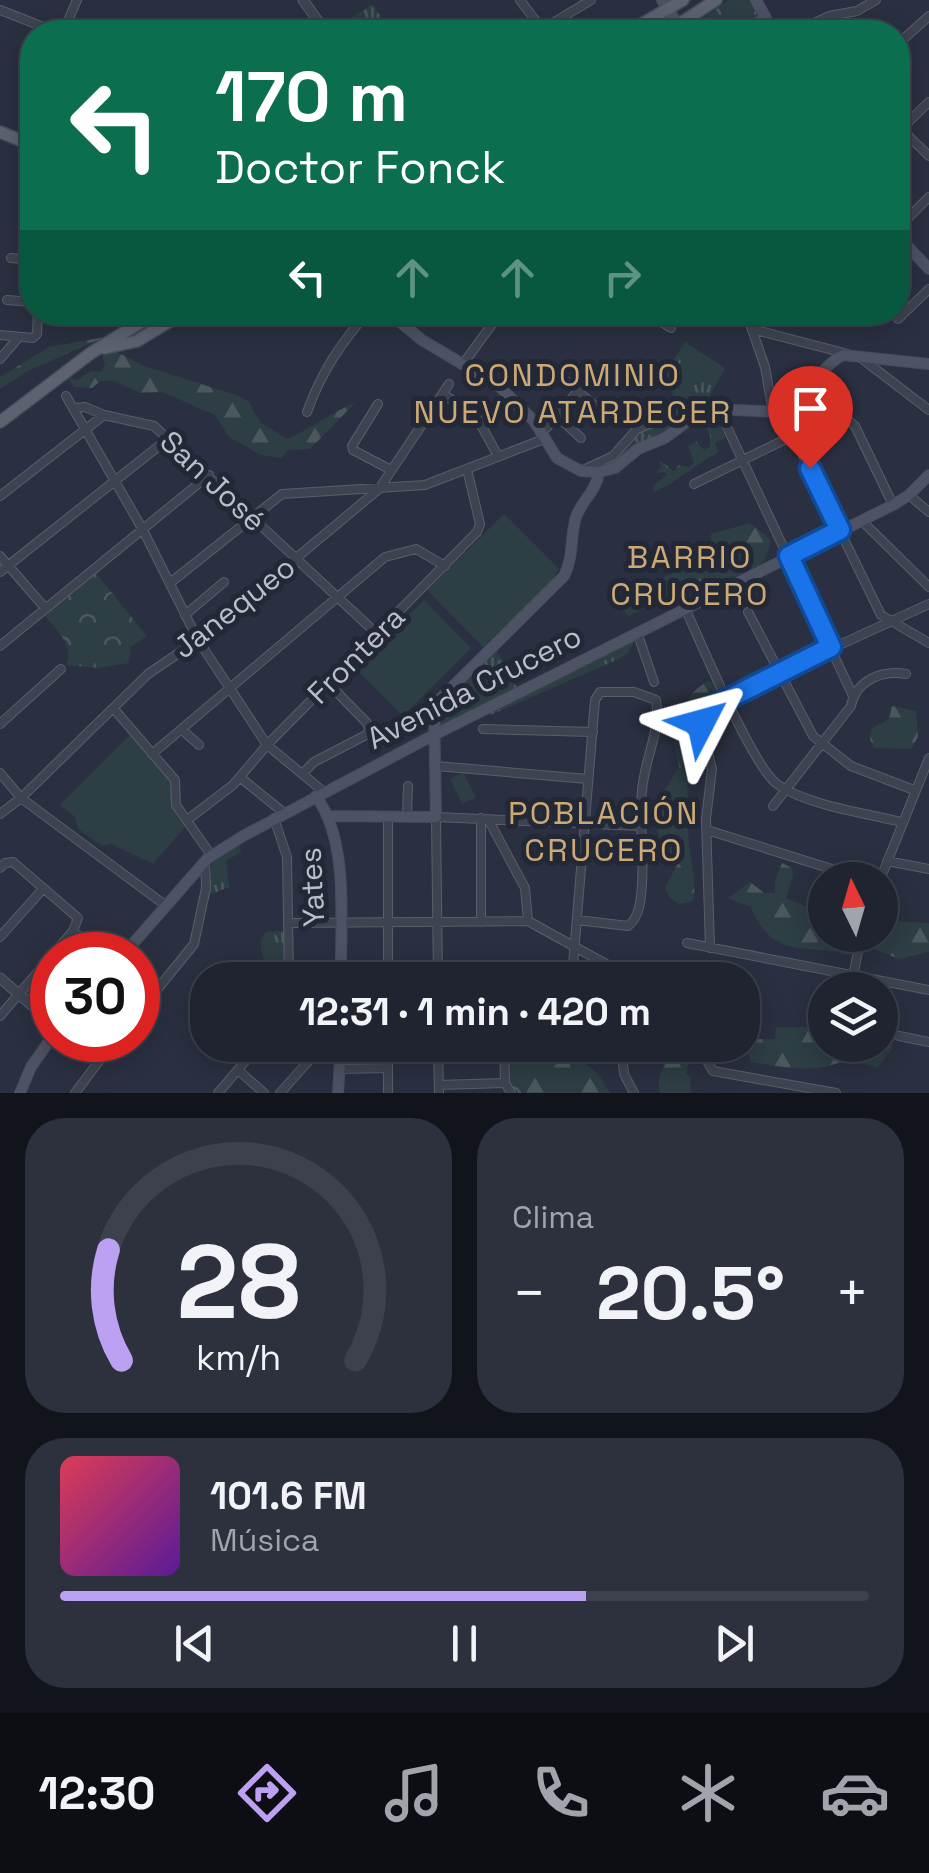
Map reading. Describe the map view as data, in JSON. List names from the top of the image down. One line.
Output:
{"streets":{"main road":["Avenida Crucero","Yates"],"street":["San José","Janequeo","Frontera"]},"crossings":[["San José","Janequeo"],["San José","Frontera"],["Avenida Crucero","Yates"]],"districts":["CONDOMINIO NUEVO ATARDECER","BARRIO CRUCERO","POBLACIÓN CRUCERO"],"north":"top","page":{"turn":["170 m","Doctor Fonck"],"limit":"30","trip":"12:31 · 1 min · 420 m","tile":"Clima","heat":["−","20.5°","+"],"song":["101.6 FM","Música"],"tabs":"12:30","gauge":["28","km/h"]}}
